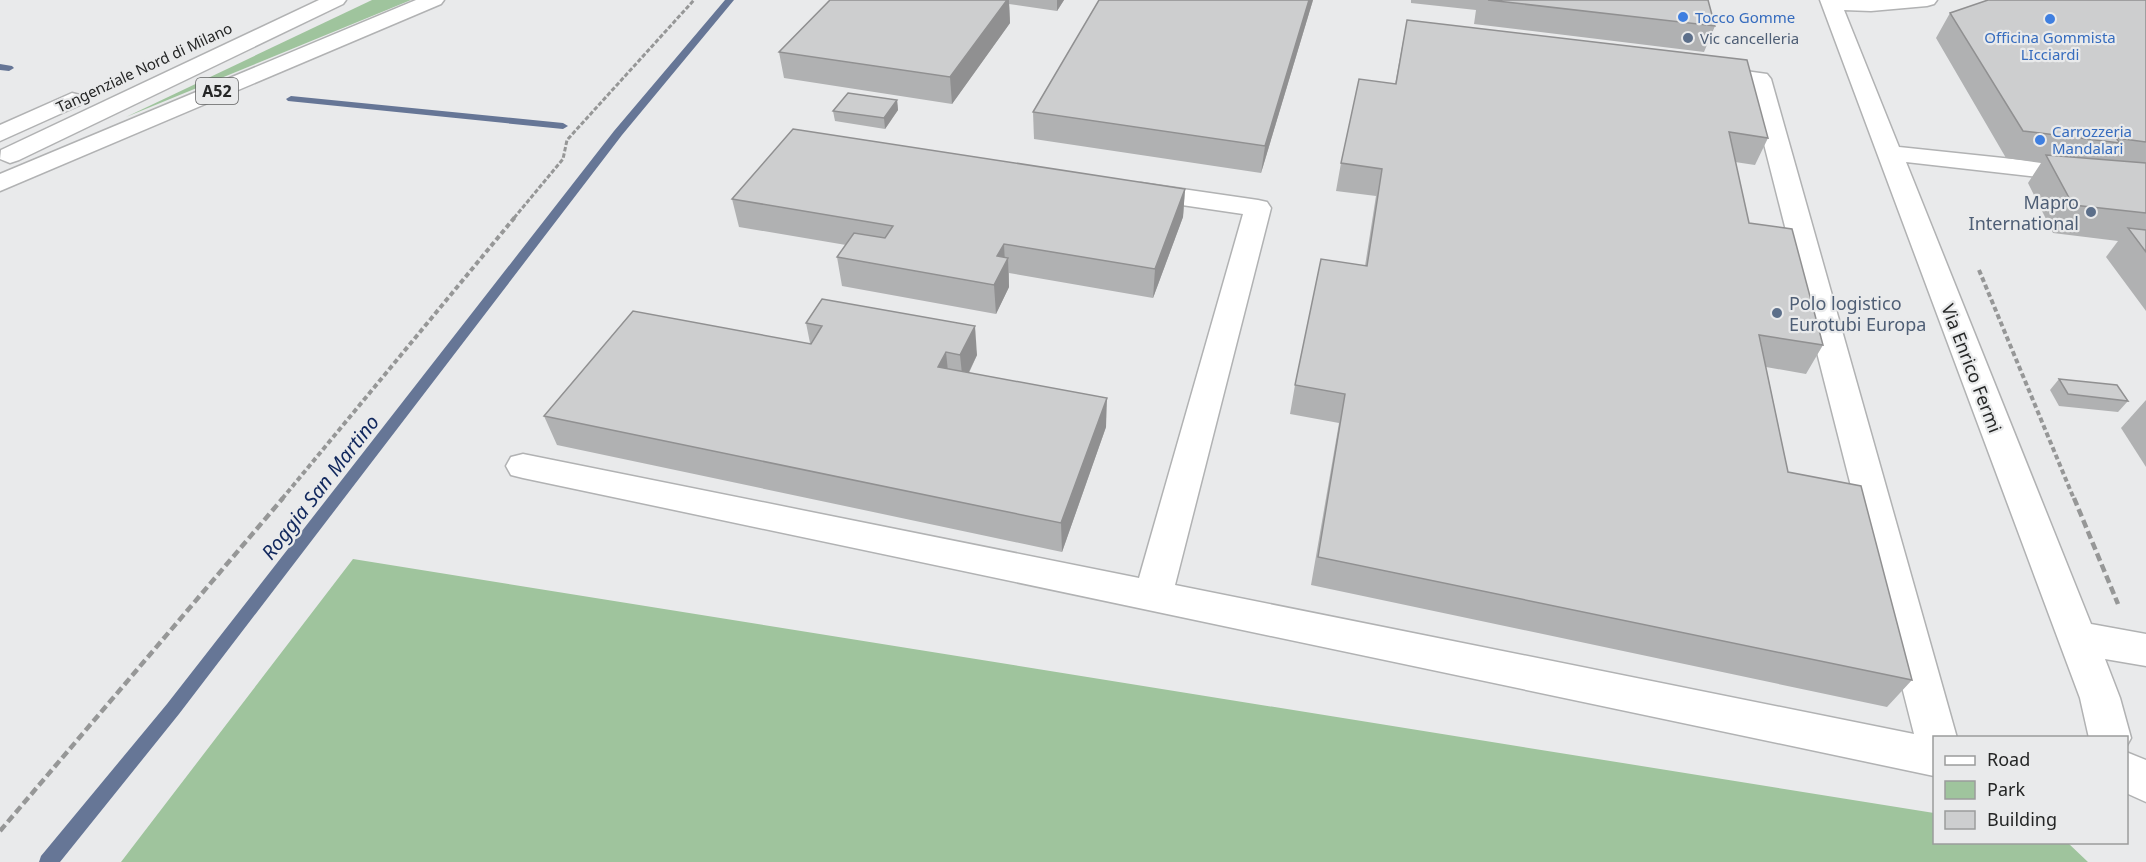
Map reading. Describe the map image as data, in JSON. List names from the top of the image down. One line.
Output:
{"streets":{"main road":["Tangenziale Nord di Milano","A52","Via Enrico Fermi"]},"water":["Roggia San Martino"],"places":["Tocco Gomme","Officina Gommista LIcciardi","Vic cancelleria","Carrozzeria Mandalari","Mapro International","Polo logistico Eurotubi Europa"],"legend":["Road","Park","Building"]}
